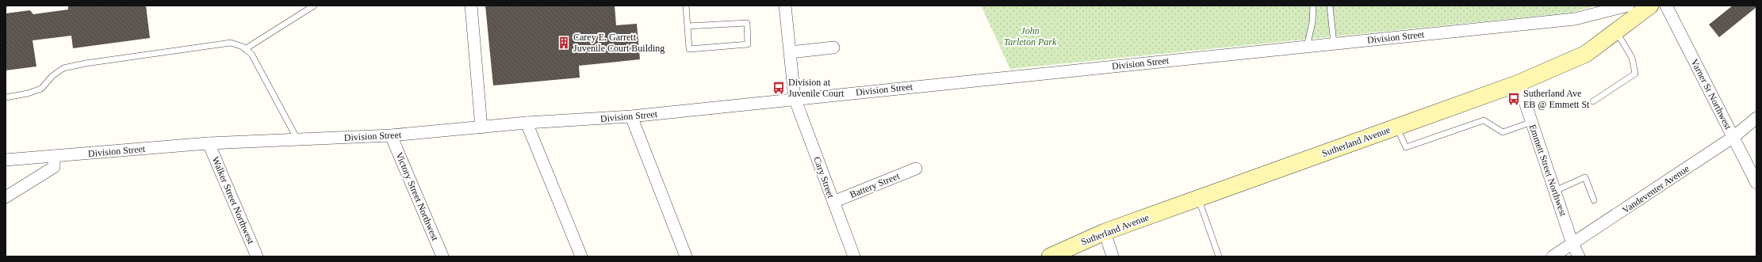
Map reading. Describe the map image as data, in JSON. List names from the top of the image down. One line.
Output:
{"streets":{"street":["Division Street","Varner St Northwest","Sutherland Avenue","Emmett Street Northwest","Cary Street","Battery Street","Vandeventer Avenue","Victory Street Northwest","Walker Street Northwest"]},"crossings":[["Division Street","Cary Street"],["Division Street","Victory Street Northwest"],["Division Street","Walker Street Northwest"],["Varner St Northwest","Vandeventer Avenue"],["Sutherland Avenue","Emmett Street Northwest"],["Emmett Street Northwest","Vandeventer Avenue"],["Cary Street","Battery Street"]],"parks":["John Tarleton Park"],"places":{"building":["Carey E. Garrett Juvenile Court Building"],"bus stop":["Division at Juvenile Court","Sutherland Ave EB @ Emmett St"]}}
